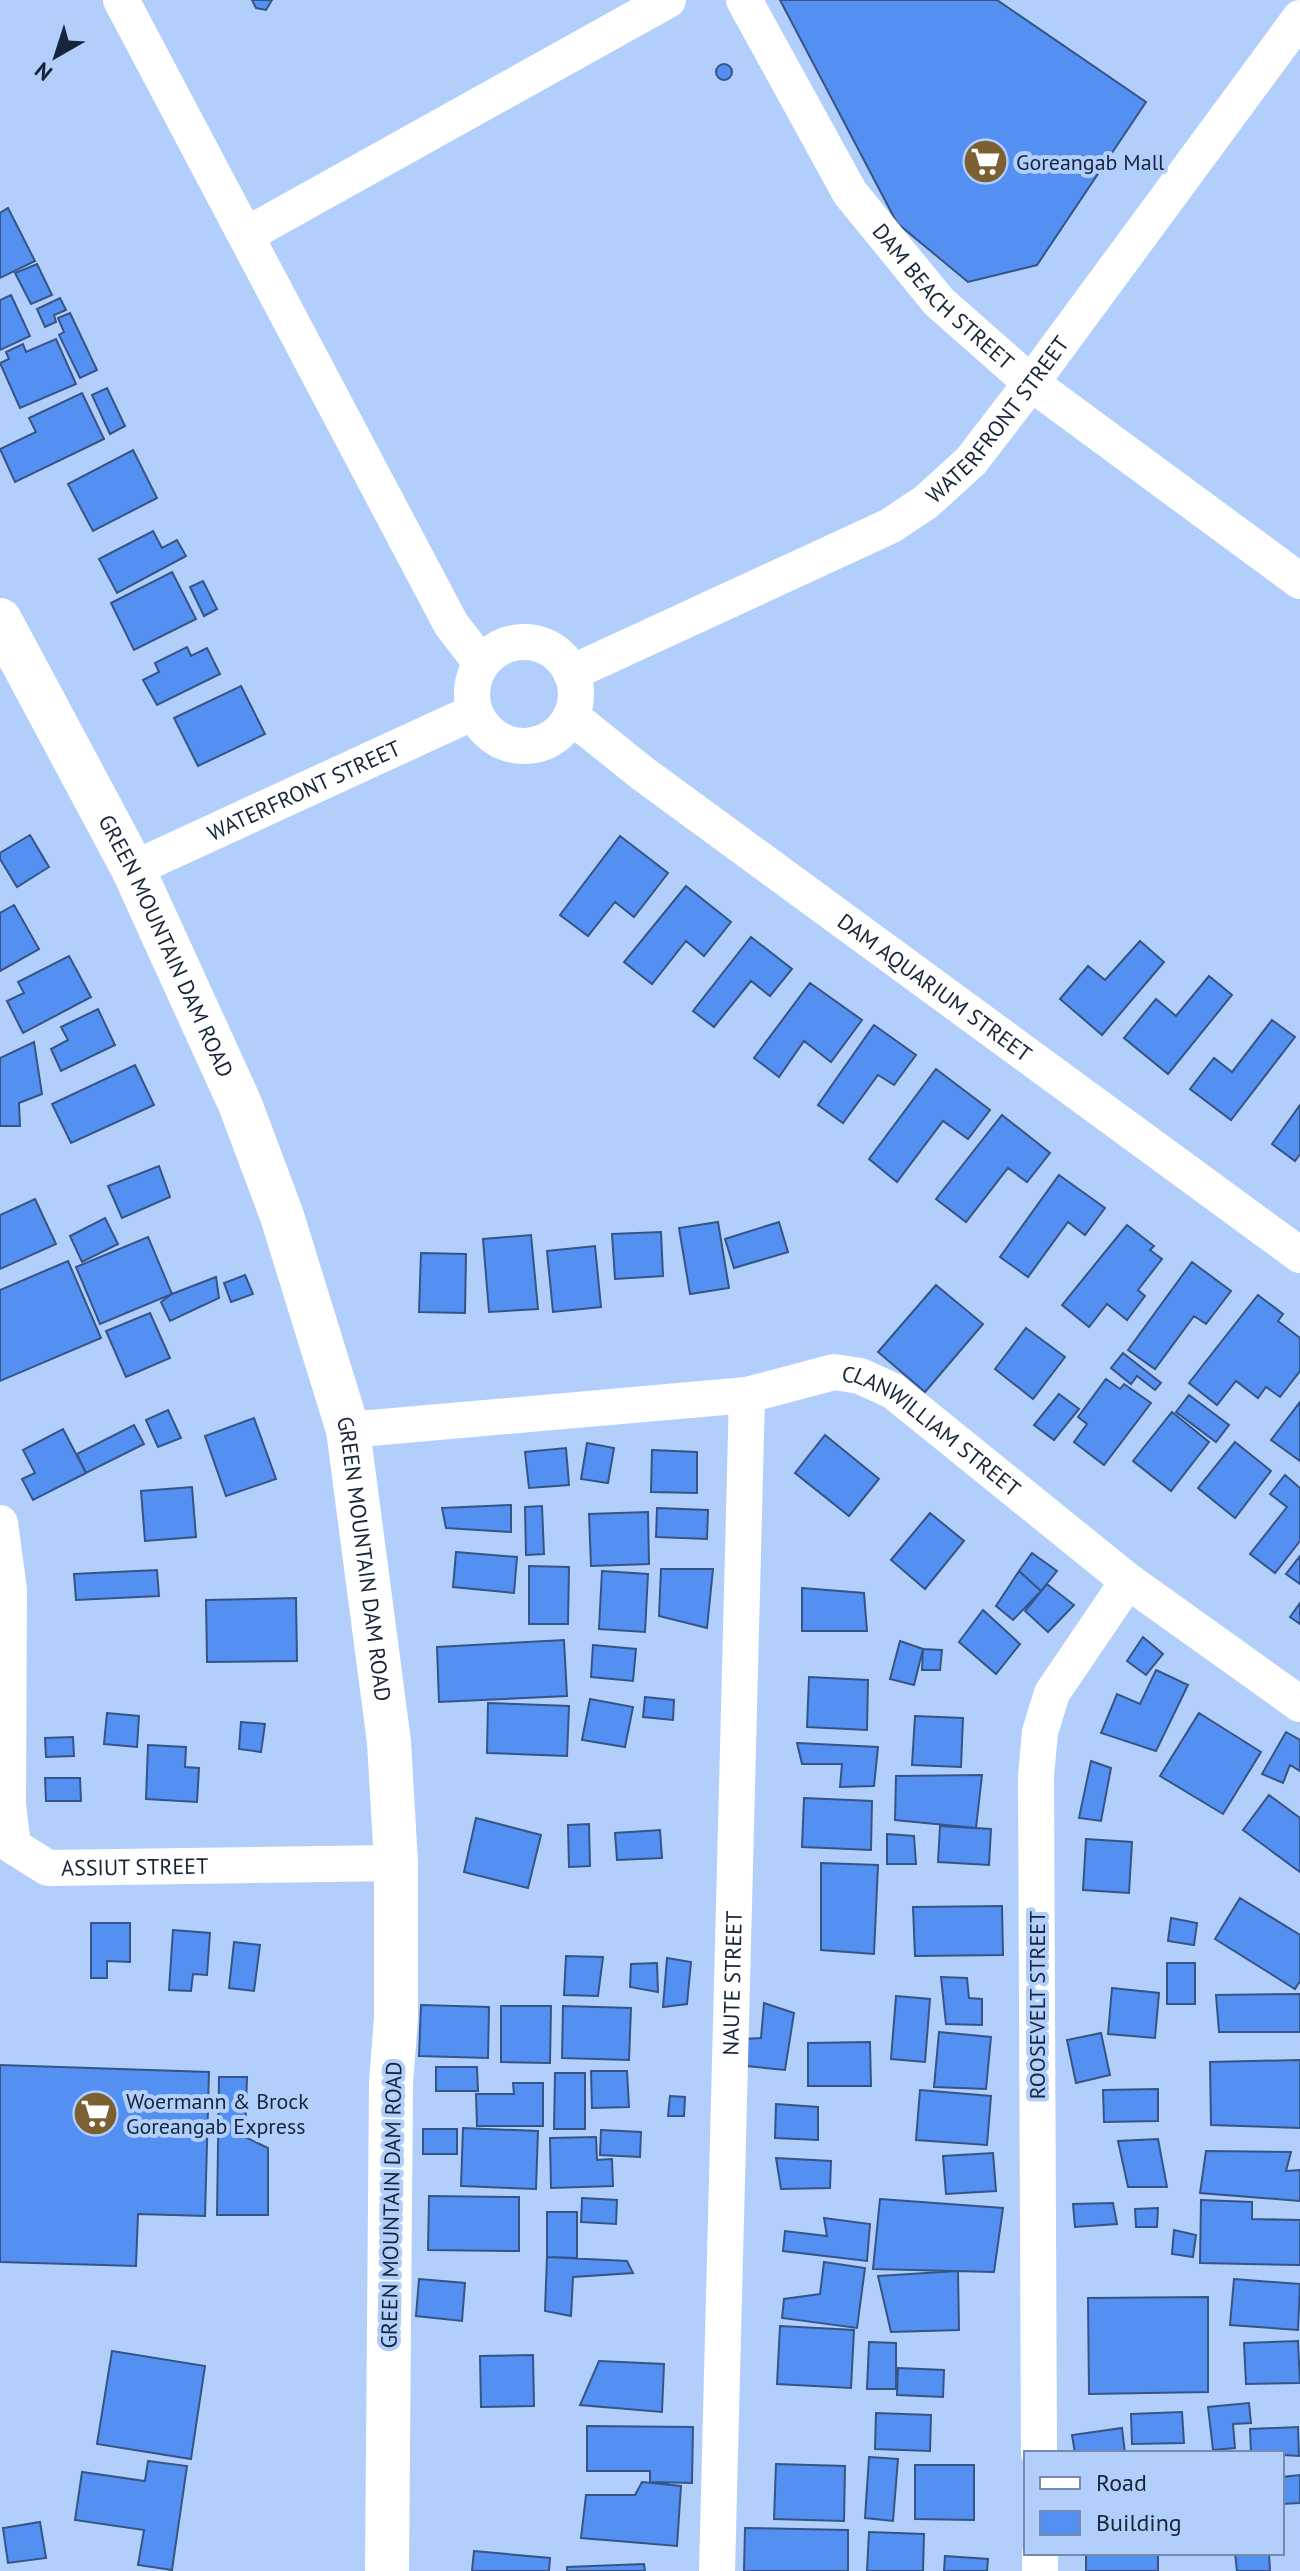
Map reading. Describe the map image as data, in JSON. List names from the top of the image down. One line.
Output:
{"streets":{"street":["DAM BEACH STREET","WATERFRONT STREET","GREEN MOUNTAIN DAM ROAD","DAM AQUARIUM STREET","CLANWILLIAM STREET","ASSIUT STREET","NAUTE STREET","ROOSEVELT STREET"]},"crossings":[["DAM BEACH STREET","WATERFRONT STREET"],["WATERFRONT STREET","GREEN MOUNTAIN DAM ROAD"],["WATERFRONT STREET","DAM AQUARIUM STREET"],["GREEN MOUNTAIN DAM ROAD","CLANWILLIAM STREET"],["GREEN MOUNTAIN DAM ROAD","ASSIUT STREET"],["CLANWILLIAM STREET","NAUTE STREET"],["CLANWILLIAM STREET","ROOSEVELT STREET"]],"places":{"supermarket":["Goreangab Mall","Woermann & Brock Goreangab Express"]},"legend":["Road","Building"],"north":"bottom left"}
